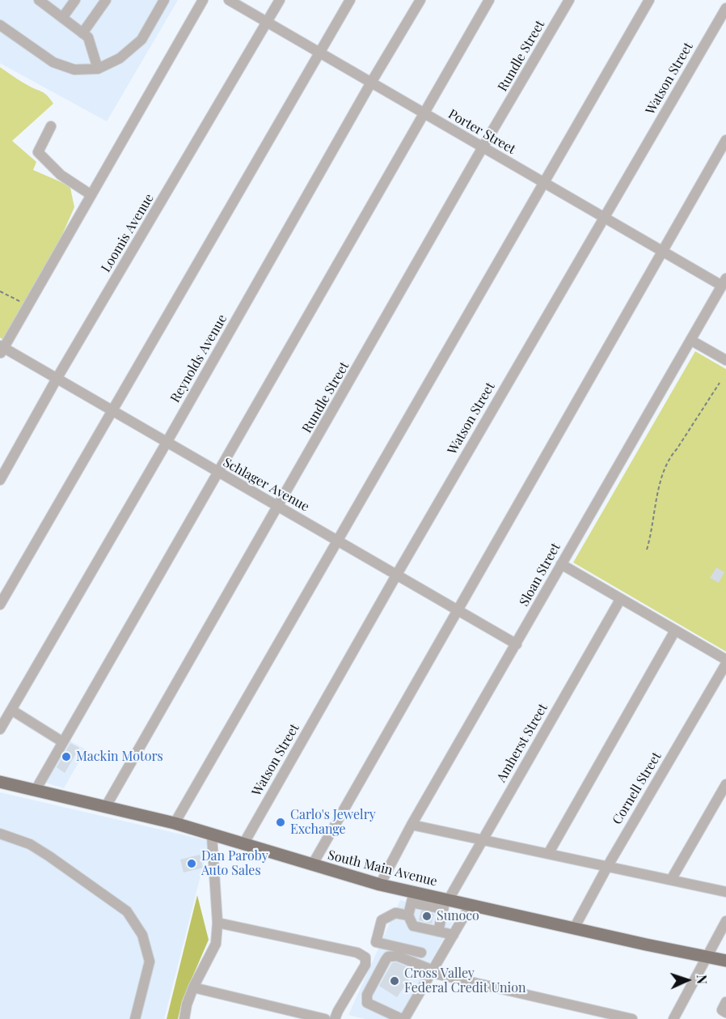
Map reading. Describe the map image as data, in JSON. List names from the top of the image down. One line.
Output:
{"streets":{"main road":["South Main Avenue"],"street":["Rundle Street","Watson Street","Porter Street","Loomis Avenue","Reynolds Avenue","Schlager Avenue","Sloan Street","Amherst Street","Cornell Street"]},"crossings":[["Rundle Street","Porter Street"],["Rundle Street","Schlager Avenue"],["Rundle Street","South Main Avenue"],["Watson Street","Porter Street"],["Watson Street","Schlager Avenue"],["Watson Street","South Main Avenue"],["Porter Street","Loomis Avenue"],["Porter Street","Reynolds Avenue"],["Porter Street","Sloan Street"],["Loomis Avenue","Schlager Avenue"],["Reynolds Avenue","Schlager Avenue"],["Schlager Avenue","Sloan Street"],["Sloan Street","South Main Avenue"],["Amherst Street","South Main Avenue"],["Cornell Street","South Main Avenue"]],"places":["Mackin Motors","Carlo's Jewelry Exchange","Dan Paroby Auto Sales","Sunoco","Cross Valley Federal Credit Union"],"north":"right"}
